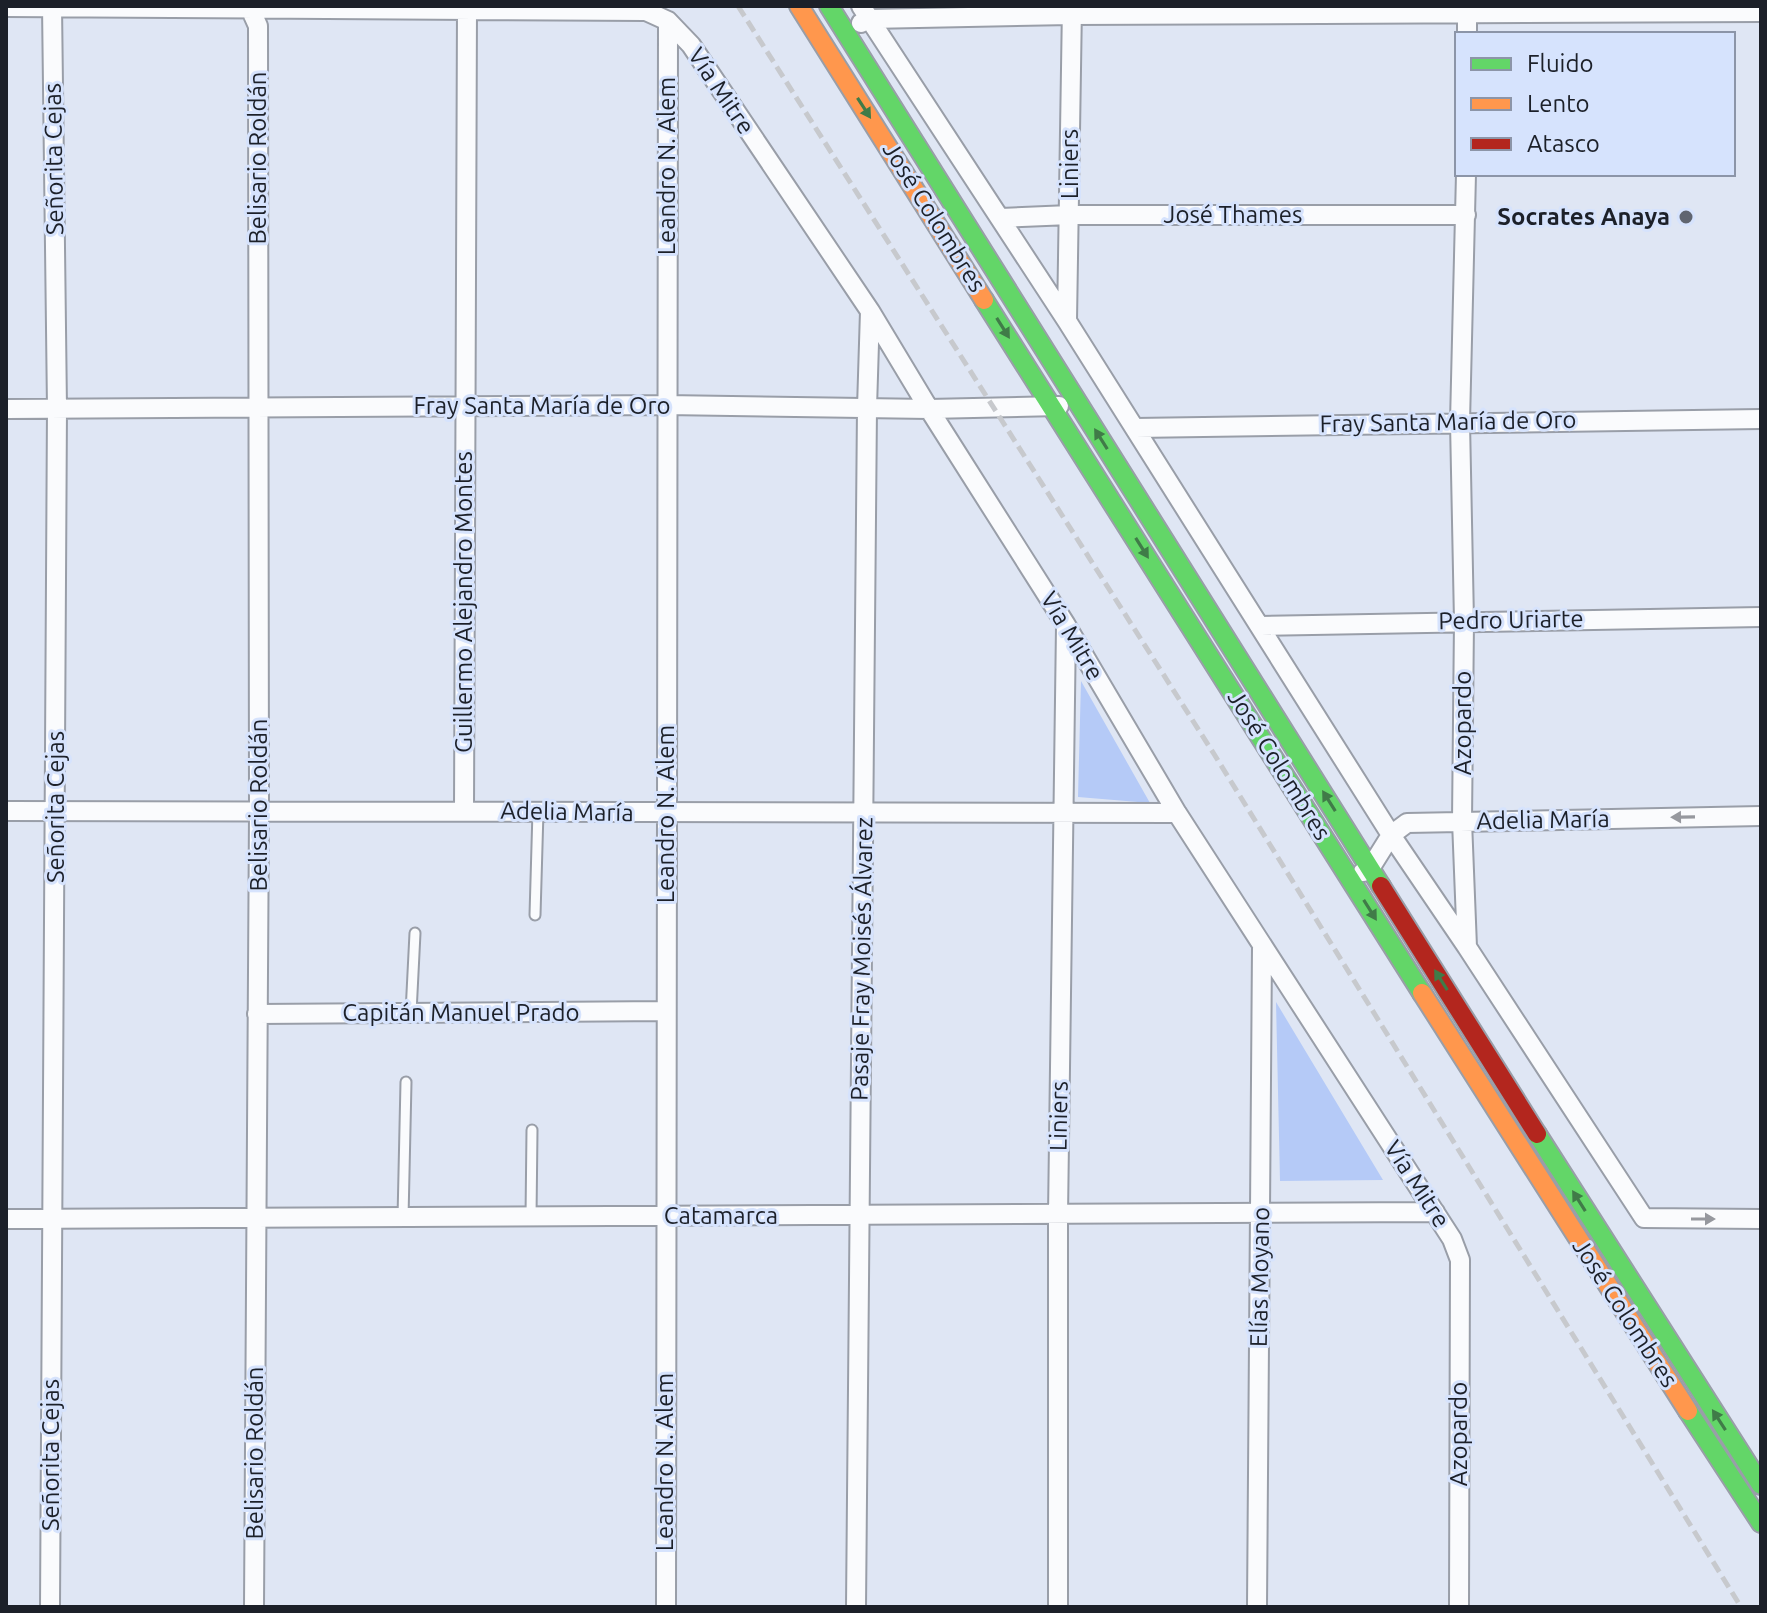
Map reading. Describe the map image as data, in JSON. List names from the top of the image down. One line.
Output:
{"streets":{"main road":["José Colombres"],"street":["Vía Mitre","Belisario Roldán","Señorita Cejas","Liniers","Leandro N. Alem","José Thames","Fray Santa María de Oro","Guillermo Alejandro Montes","Pedro Uriarte","Azopardo","Adelia María","Pasaje Fray Moisés Álvarez","Capitán Manuel Prado","Catamarca","Elías Moyano"]},"crossings":[["Vía Mitre","Liniers"],["Vía Mitre","Leandro N. Alem"],["Vía Mitre","Fray Santa María de Oro"],["Vía Mitre","Azopardo"],["Vía Mitre","Adelia María"],["Vía Mitre","Pasaje Fray Moisés Álvarez"],["Vía Mitre","Catamarca"],["Vía Mitre","Elías Moyano"],["Belisario Roldán","Fray Santa María de Oro"],["Belisario Roldán","Adelia María"],["Belisario Roldán","Capitán Manuel Prado"],["Belisario Roldán","Catamarca"],["Señorita Cejas","Fray Santa María de Oro"],["Señorita Cejas","Adelia María"],["Señorita Cejas","Catamarca"],["Liniers","José Thames"],["Liniers","Adelia María"],["Liniers","Catamarca"],["Leandro N. Alem","Fray Santa María de Oro"],["Leandro N. Alem","Adelia María"],["Leandro N. Alem","Capitán Manuel Prado"],["Leandro N. Alem","Catamarca"],["José Thames","Azopardo"],["José Colombres","Fray Santa María de Oro"],["Fray Santa María de Oro","Guillermo Alejandro Montes"],["Fray Santa María de Oro","Azopardo"],["Fray Santa María de Oro","Pasaje Fray Moisés Álvarez"],["Guillermo Alejandro Montes","Adelia María"],["Pedro Uriarte","Azopardo"],["Azopardo","Adelia María"],["Adelia María","Pasaje Fray Moisés Álvarez"],["Pasaje Fray Moisés Álvarez","Catamarca"],["Catamarca","Elías Moyano"]],"places":["Socrates Anaya"],"legend":["Fluido","Lento","Atasco"]}
